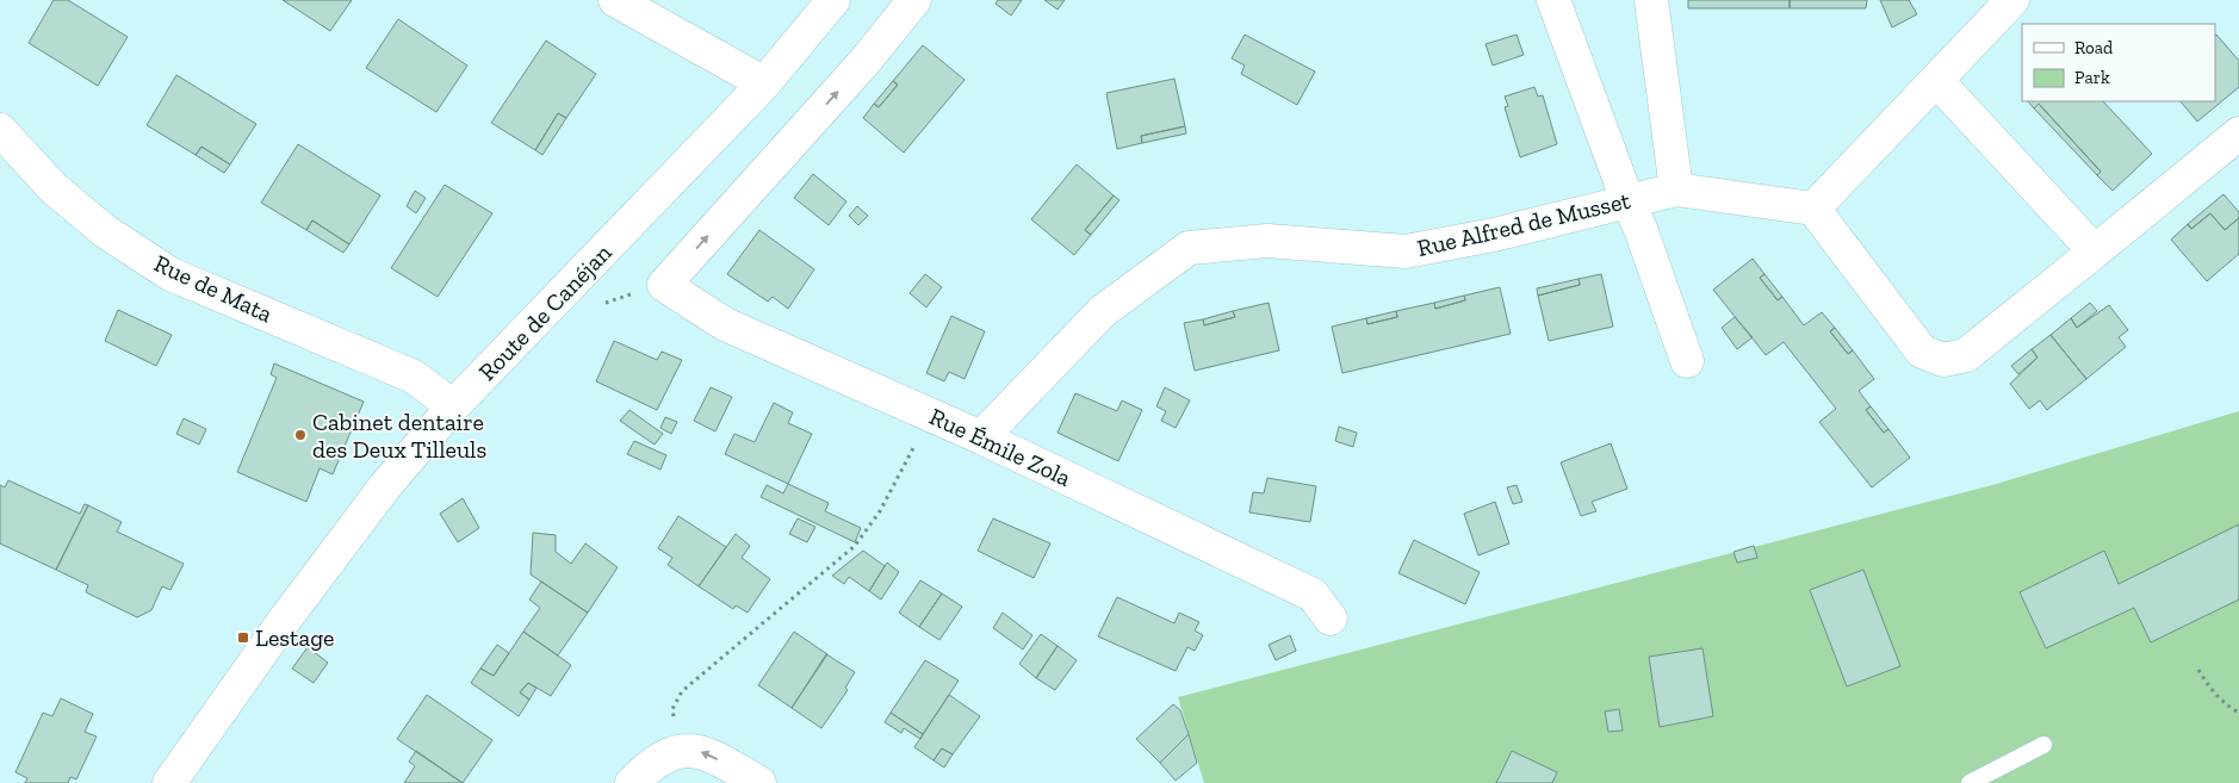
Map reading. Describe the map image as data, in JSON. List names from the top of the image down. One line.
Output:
{"streets":{"street":["Rue Alfred de Musset","Rue de Mata","Route de Canéjan","Rue Émile Zola"]},"crossings":[["Rue Alfred de Musset","Rue Émile Zola"],["Rue de Mata","Route de Canéjan"]],"places":{"other":["Cabinet dentaire des Deux Tilleuls"],"transit":["Lestage"]},"legend":["Road","Park"]}
